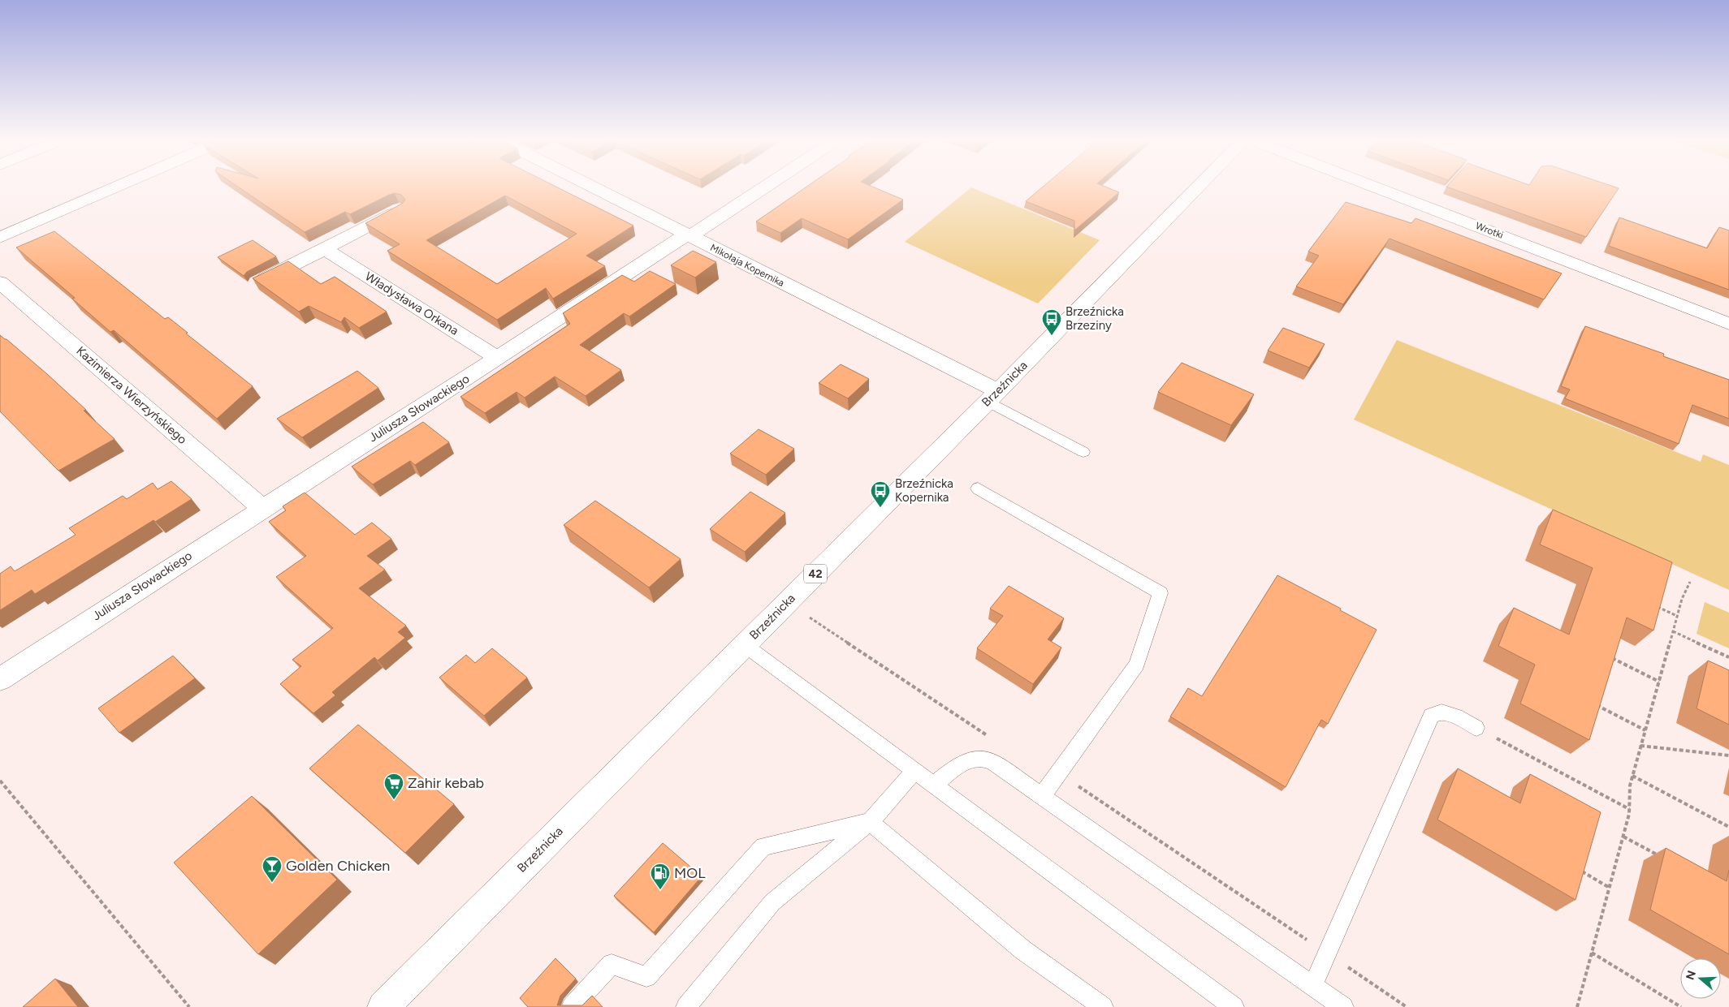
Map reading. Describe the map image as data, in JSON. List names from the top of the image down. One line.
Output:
{"streets":{"street":["Wrotki","Mikołaja Kopernika","Władysława Orkana","Brzeźnicka","Kazimierza Wierzyńskiego","Juliusza Słowackiego","42"]},"crossings":[["Mikołaja Kopernika","Brzeźnicka"],["Mikołaja Kopernika","Juliusza Słowackiego"],["Władysława Orkana","Juliusza Słowackiego"],["Kazimierza Wierzyńskiego","Juliusza Słowackiego"]],"places":{"bus stop":["Brzeźnicka Brzeziny","Brzeźnicka Kopernika"],"supermarket":["Zahir kebab"],"bar":["Golden Chicken"],"fuel station":["MOL"]},"north":"left"}
